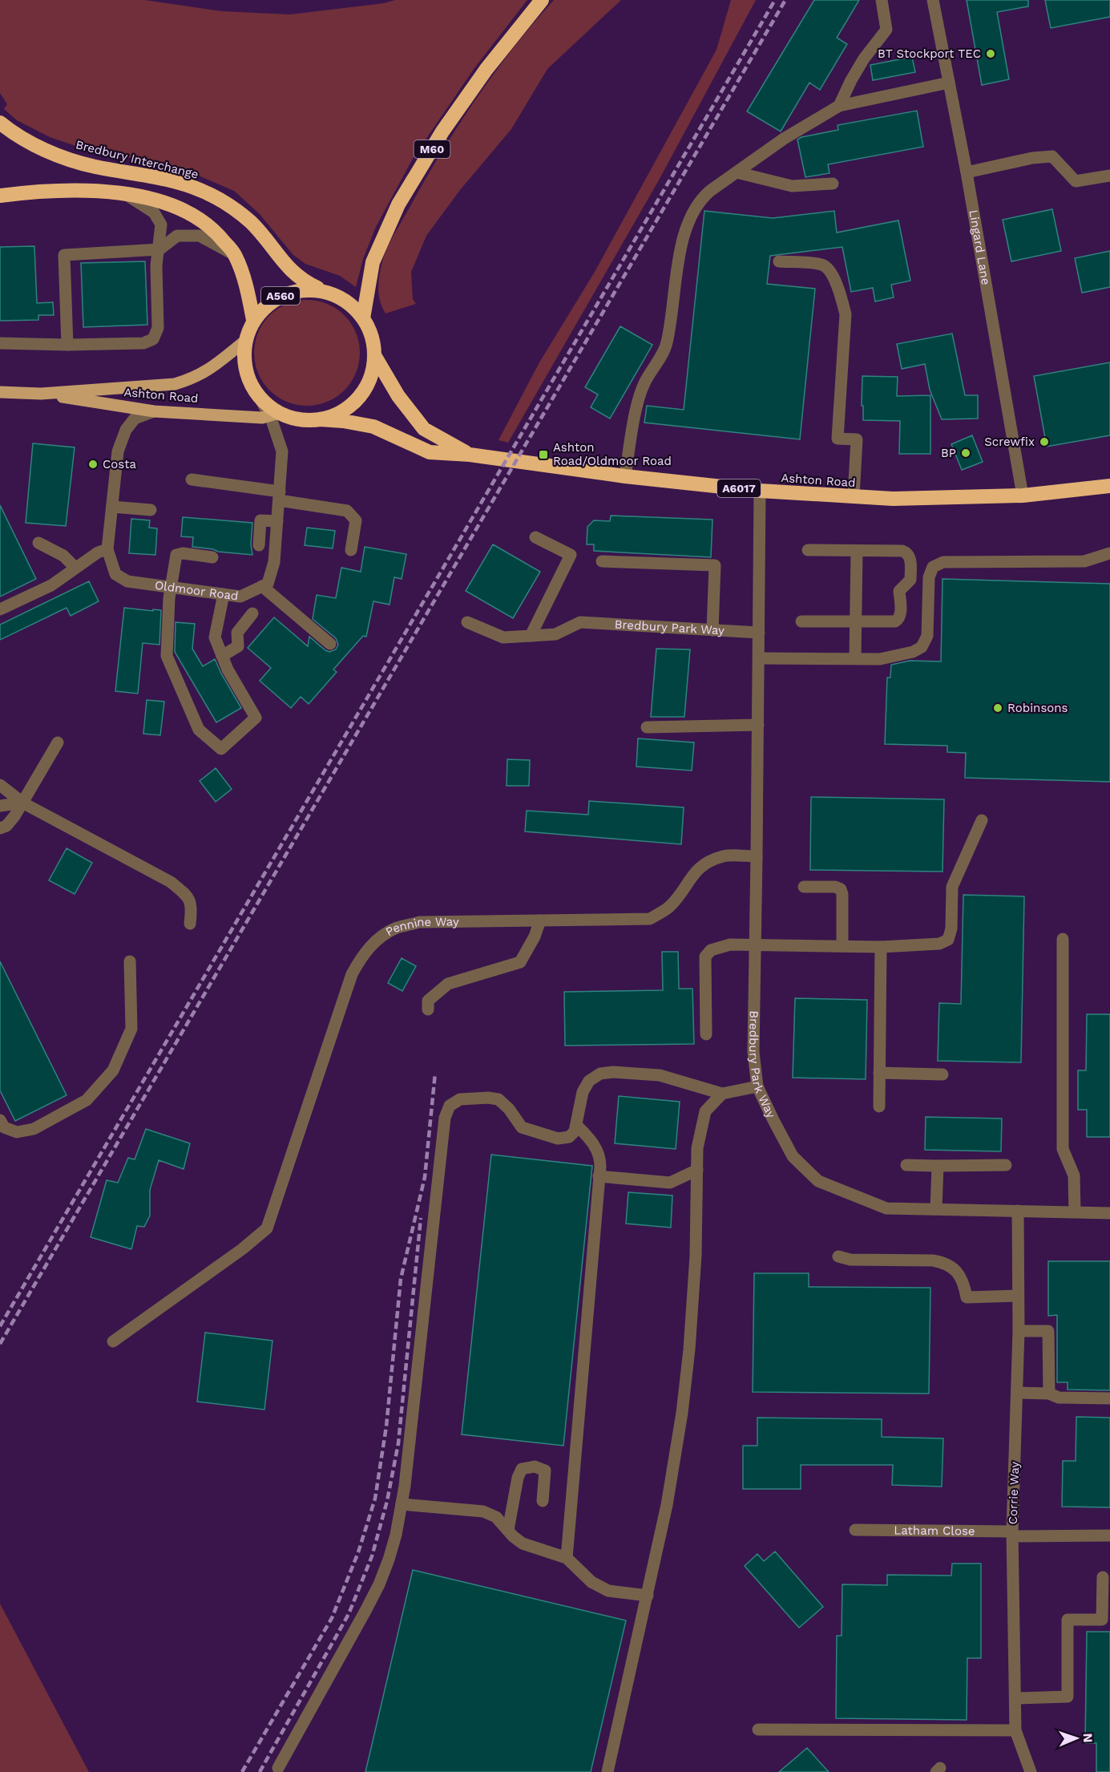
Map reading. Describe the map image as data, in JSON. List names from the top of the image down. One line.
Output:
{"streets":{"highway":["M60","Bredbury Interchange","A560","Ashton Road","A6017"],"street":["Lingard Lane","Oldmoor Road","Bredbury Park Way","Pennine Way","Corrie Way","Latham Close"]},"crossings":[["M60","Bredbury Interchange"],["M60","A560"],["M60","Ashton Road"],["Bredbury Interchange","A560"],["Bredbury Interchange","Ashton Road"],["Lingard Lane","Ashton Road"],["A560","Ashton Road"],["Ashton Road","Oldmoor Road"],["Ashton Road","Bredbury Park Way"],["Bredbury Park Way","Pennine Way"],["Bredbury Park Way","Corrie Way"],["Corrie Way","Latham Close"]],"places":{"other":["BT Stockport TEC","Screwfix","BP","Costa","Robinsons"],"transit":["Ashton Road/Oldmoor Road"]},"north":"right"}
